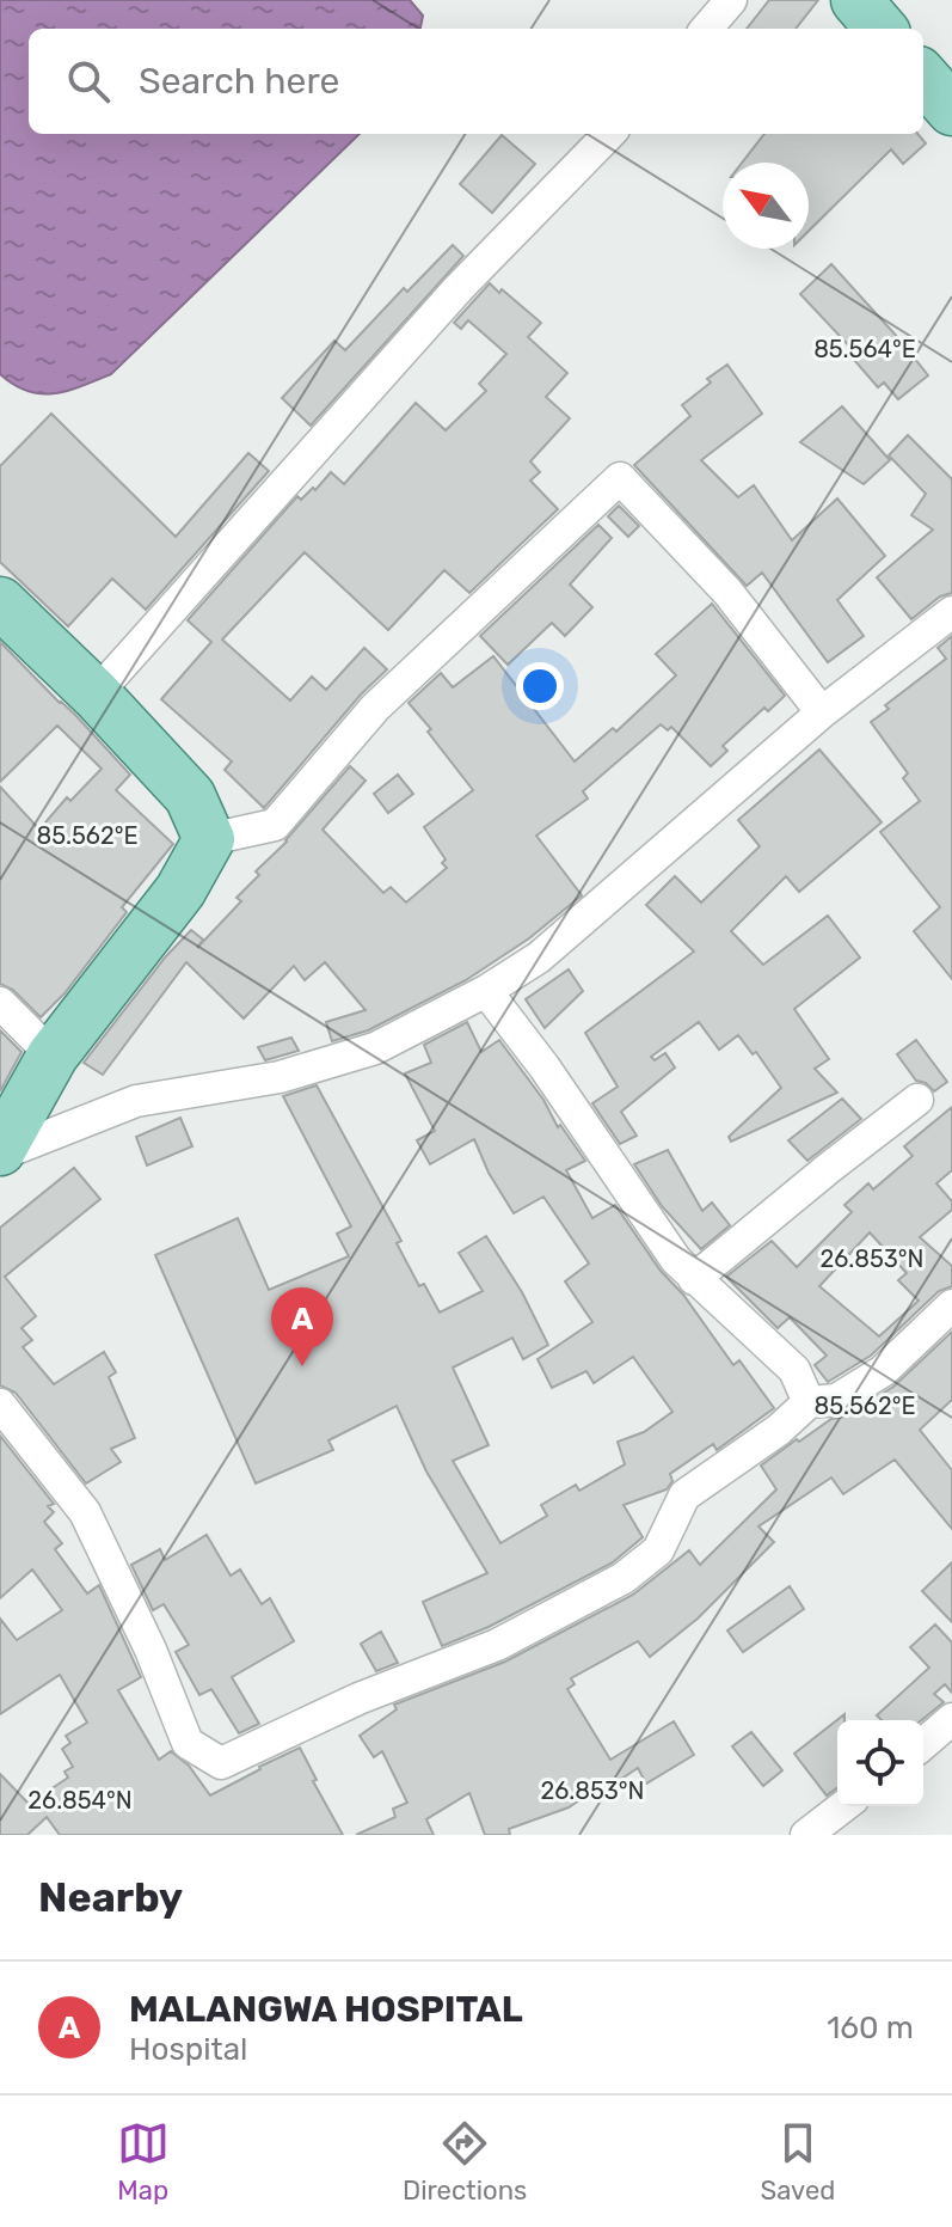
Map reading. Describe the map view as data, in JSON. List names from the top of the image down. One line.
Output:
{"north":"top left","page":{"search":"Search here","pins":"A","heading":"Nearby","list":[{"mark":"A","name":"MALANGWA HOSPITAL","note":"Hospital","value":"160 m"}],"nav":["Map","Directions","Saved"]},"coordinates":["85.564°E","85.562°E","26.853°N","26.854°N"]}
